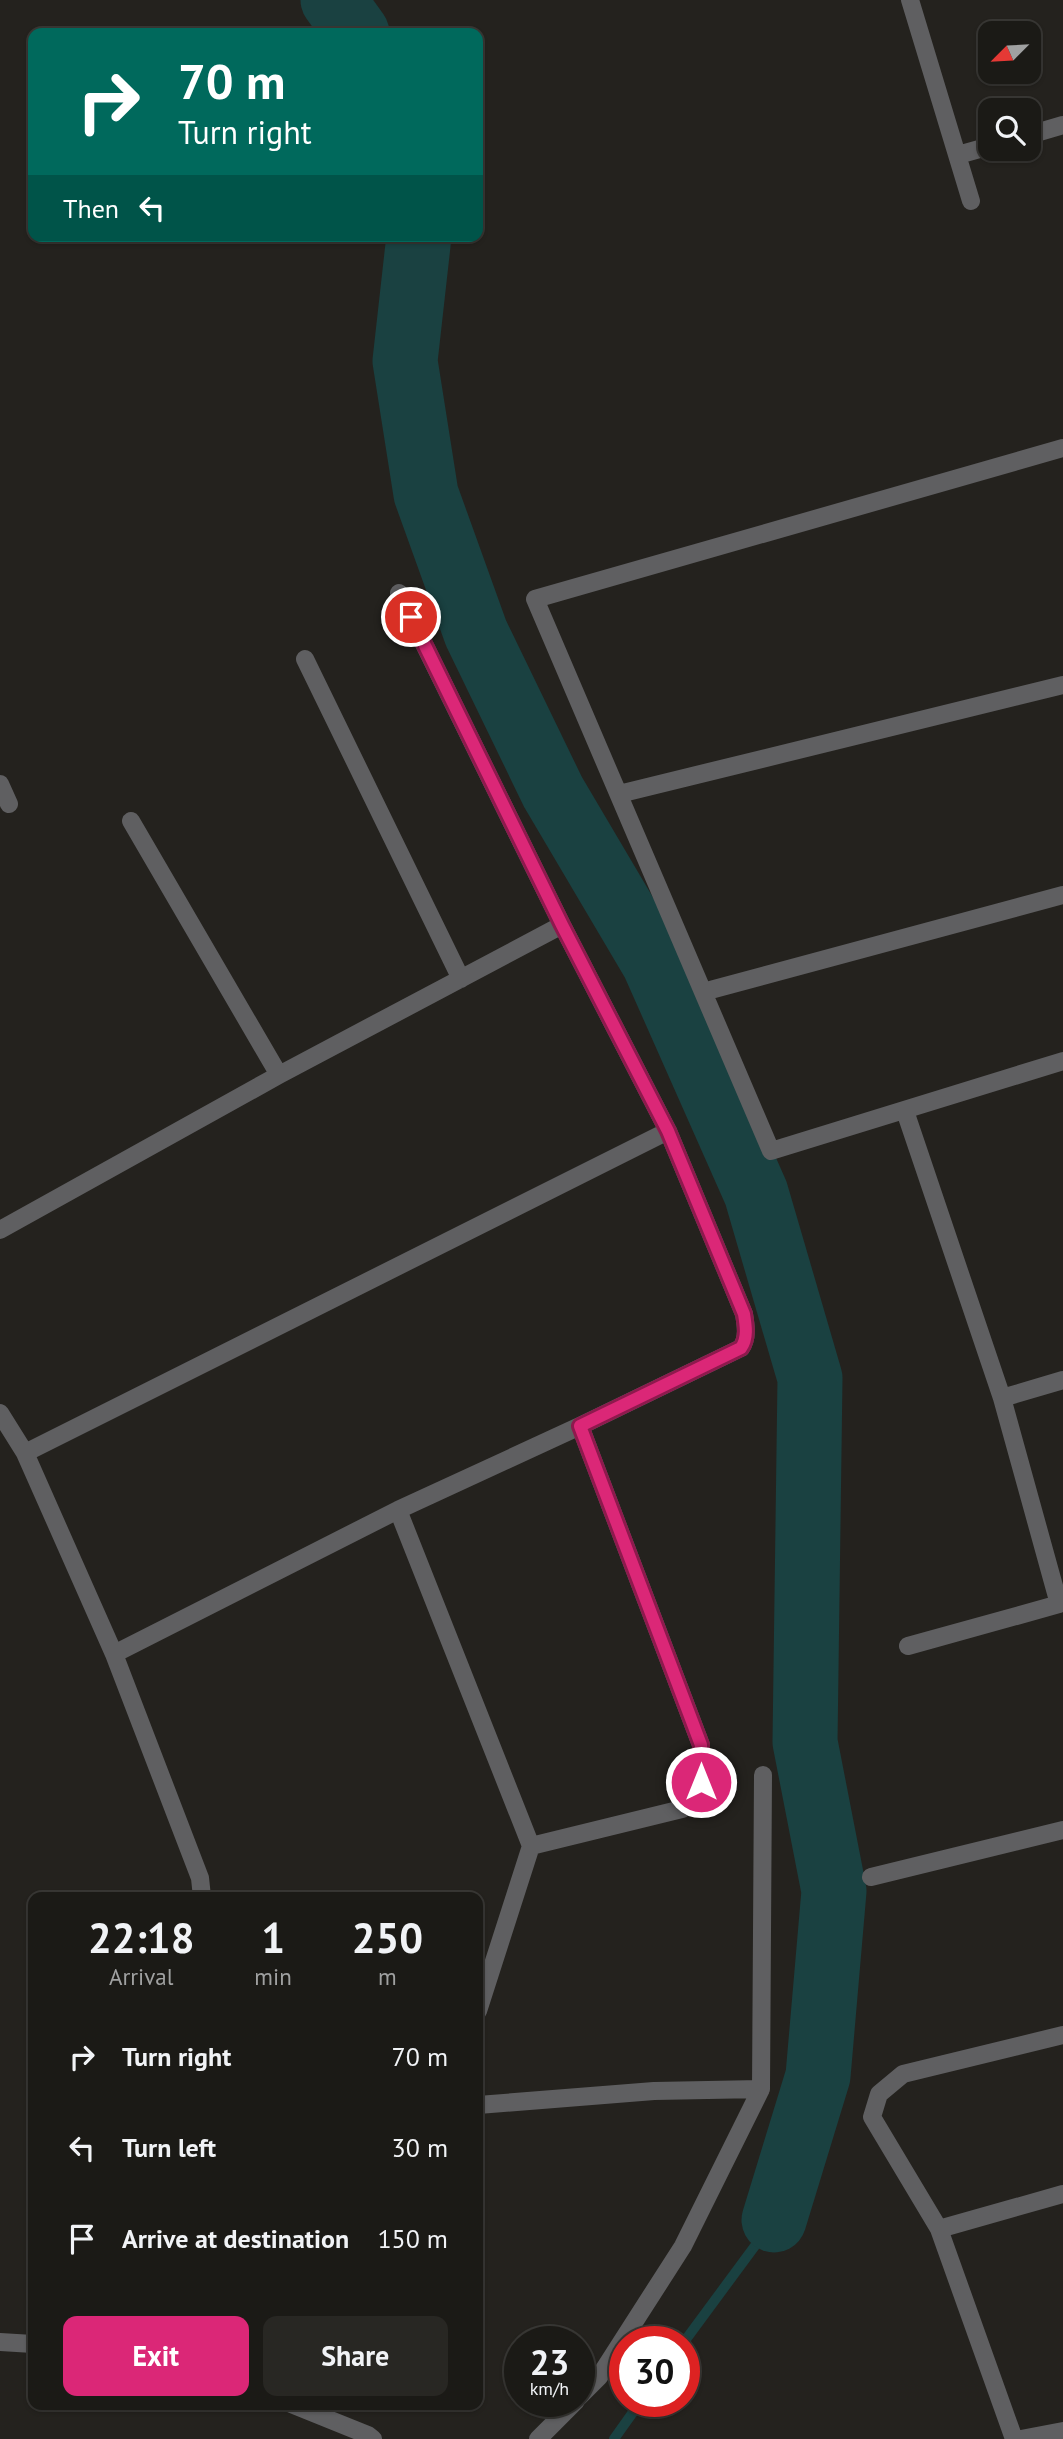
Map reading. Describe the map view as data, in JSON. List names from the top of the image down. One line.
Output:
{"north":"bottom left","page":{"turn":["70 m","Turn right"],"then":"Then","eta":["22:18","Arrival","1","min","250","m"],"list":[{"name":"Turn right","value":"70 m"},{"name":"Turn left","value":"30 m"},{"name":"Arrive at destination","value":"150 m"}],"buttons":["Exit","Share"],"speed":"23 km/h","limit":"30"}}
